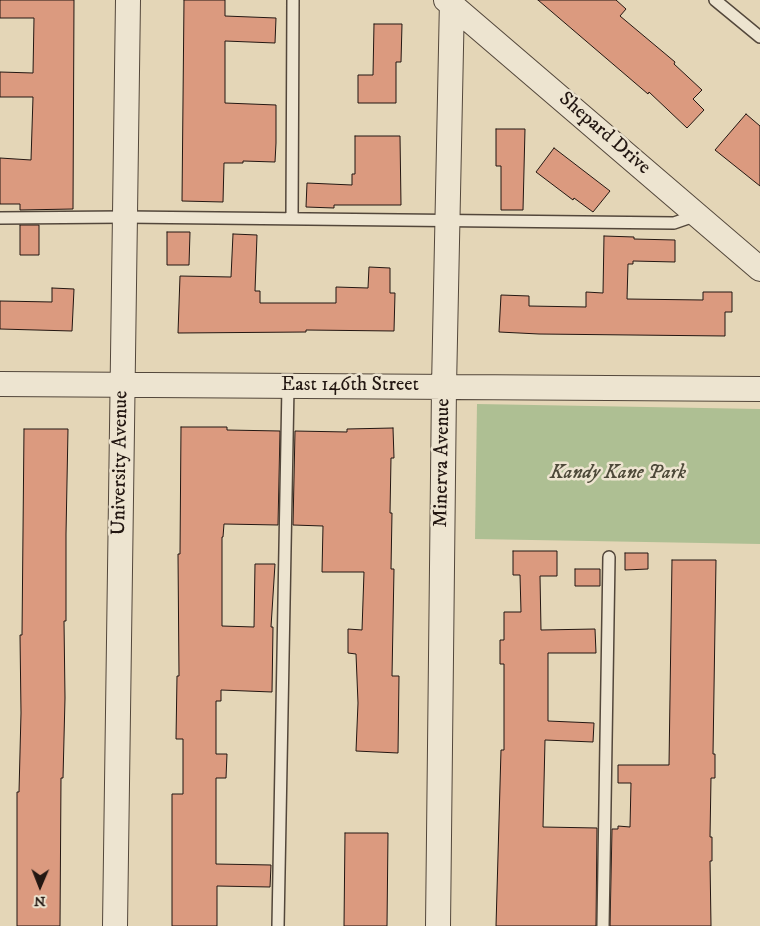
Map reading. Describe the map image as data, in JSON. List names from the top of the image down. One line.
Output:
{"streets":{"street":["Shepard Drive","East 146th Street","University Avenue","Minerva Avenue"]},"crossings":[["Shepard Drive","Minerva Avenue"],["East 146th Street","University Avenue"],["East 146th Street","Minerva Avenue"]],"parks":["Kandy Kane Park"],"north":"bottom"}
